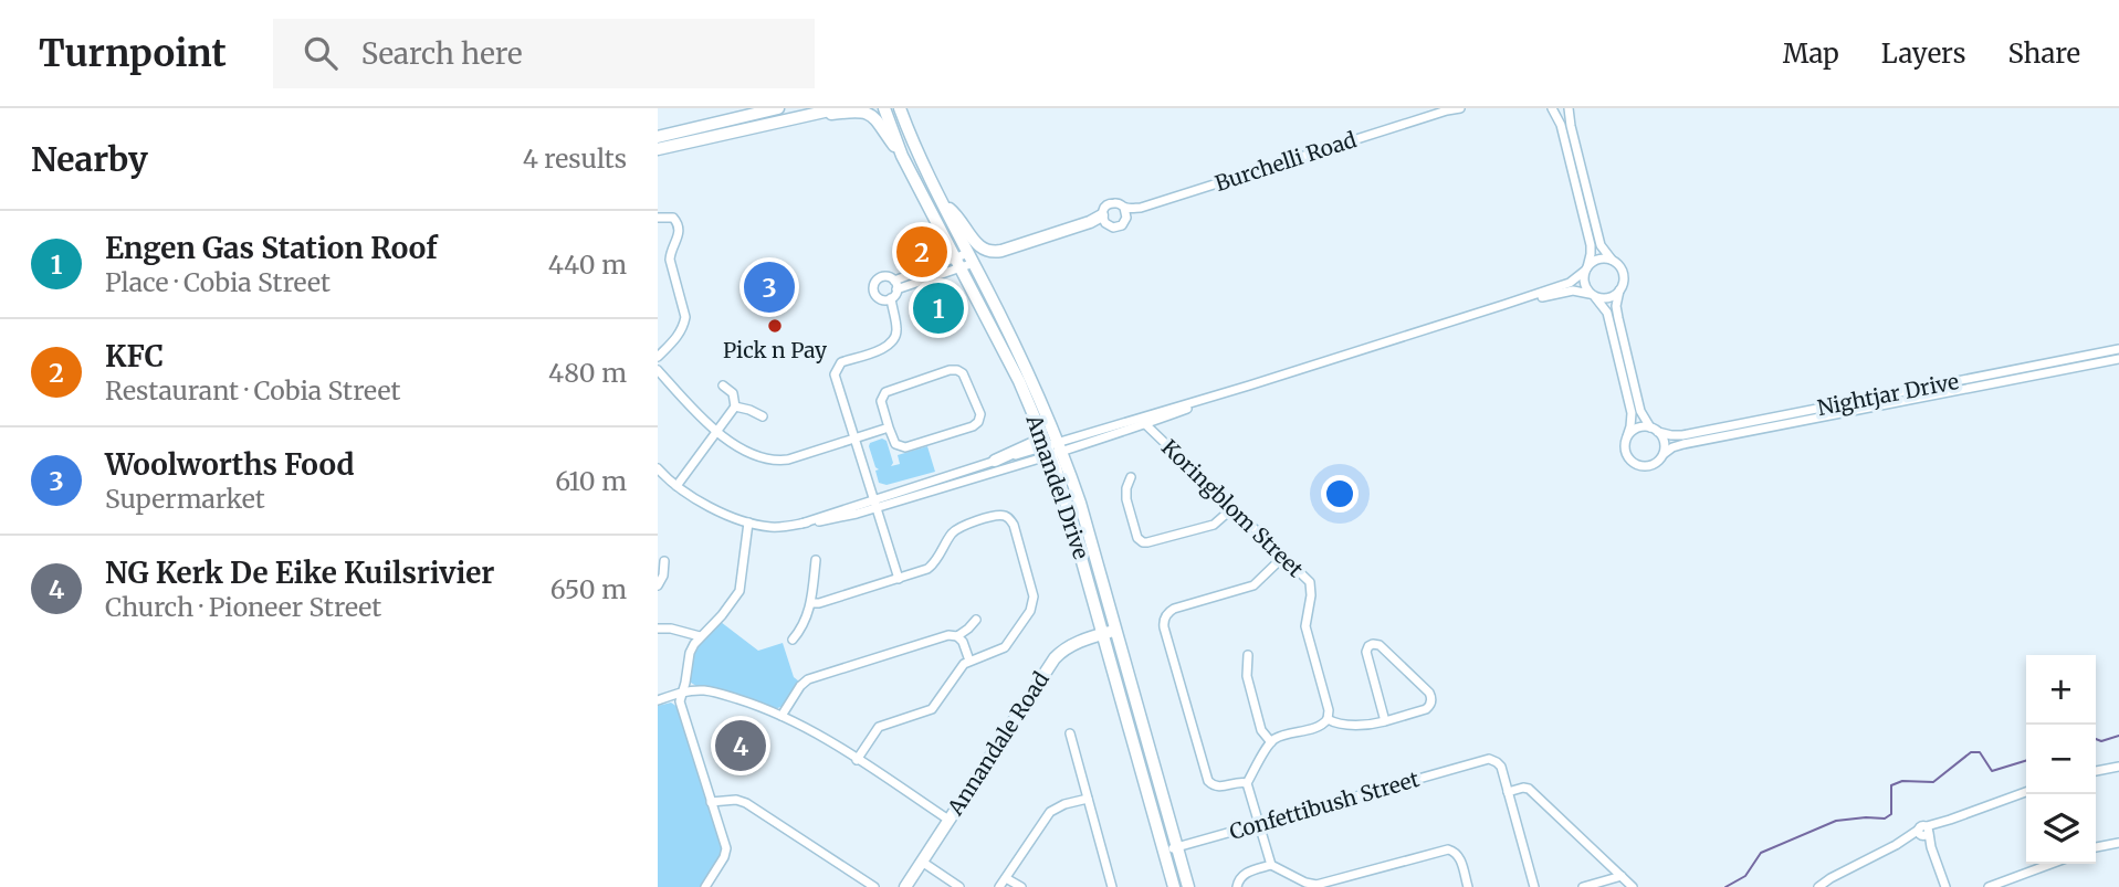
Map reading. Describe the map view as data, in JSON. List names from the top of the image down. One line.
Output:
{"streets":{"street":["Burchelli Road","Nightjar Drive","Amandel Drive","Koringblom Street","Annandale Road","Confettibush Street"]},"crossings":[["Amandel Drive","Koringblom Street"],["Amandel Drive","Annandale Road"],["Amandel Drive","Confettibush Street"]],"places":["Pick n Pay"],"page":{"header":"Turnpoint","search":"Search here","nav":["Map","Layers","Share"],"heading":["Nearby","4 results"],"list":[{"mark":"1","name":"Engen Gas Station Roof","note":"Place · Cobia Street","value":"440 m"},{"mark":"2","name":"KFC","note":"Restaurant · Cobia Street","value":"480 m"},{"mark":"3","name":"Woolworths Food","note":"Supermarket","value":"610 m"},{"mark":"4","name":"NG Kerk De Eike Kuilsrivier","note":"Church · Pioneer Street","value":"650 m"}],"pins":["2","3","1","4"],"map_buttons":["+","−"]}}
